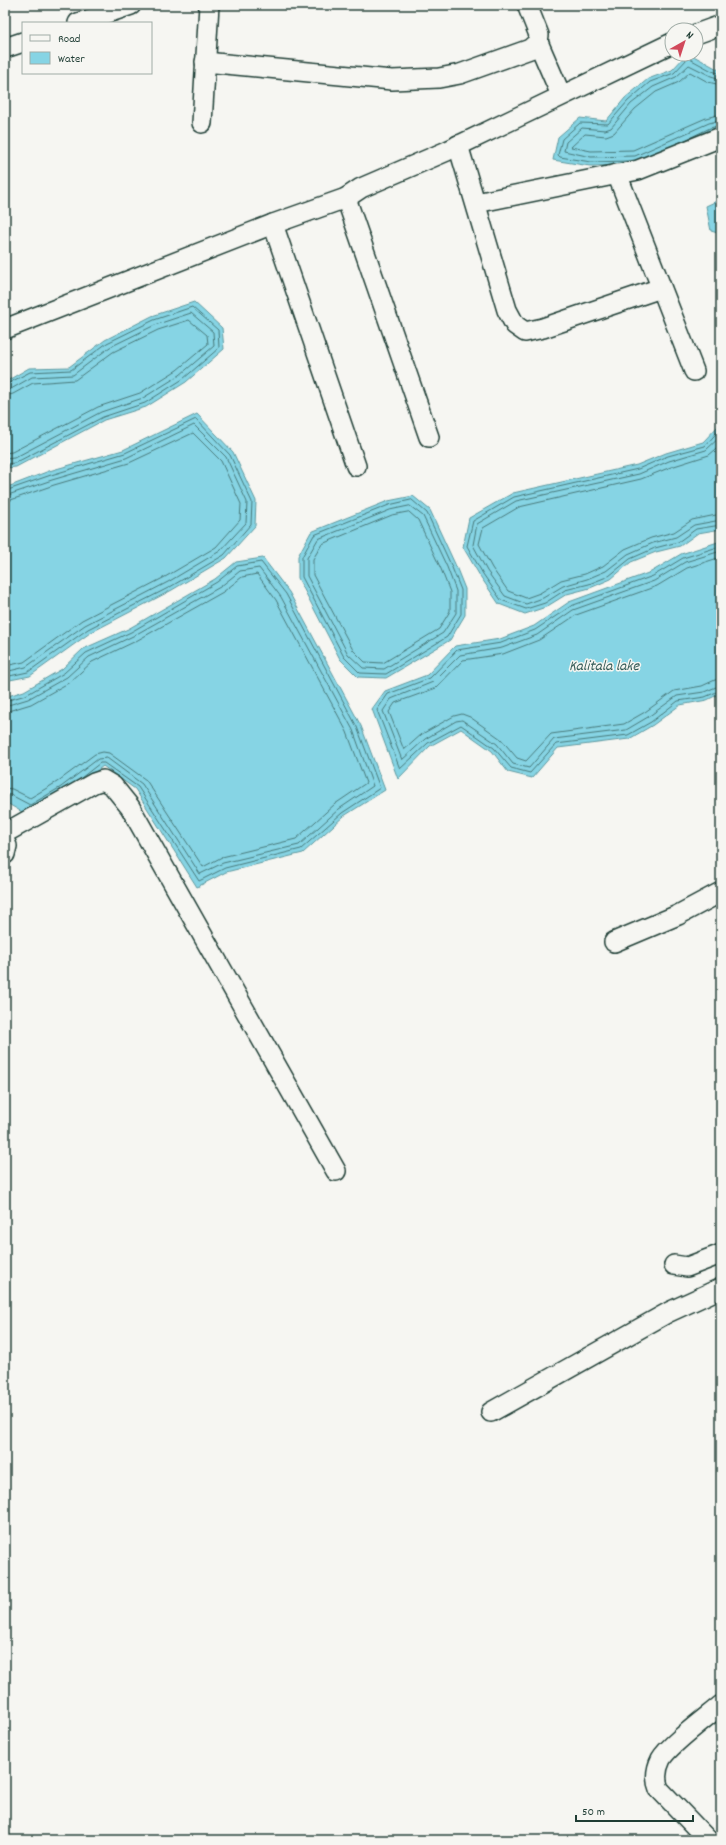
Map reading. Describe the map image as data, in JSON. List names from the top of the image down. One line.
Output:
{"water":["Kalitala lake"],"legend":["Road","Water"],"scale_bar":"50 m","north":"top right"}
